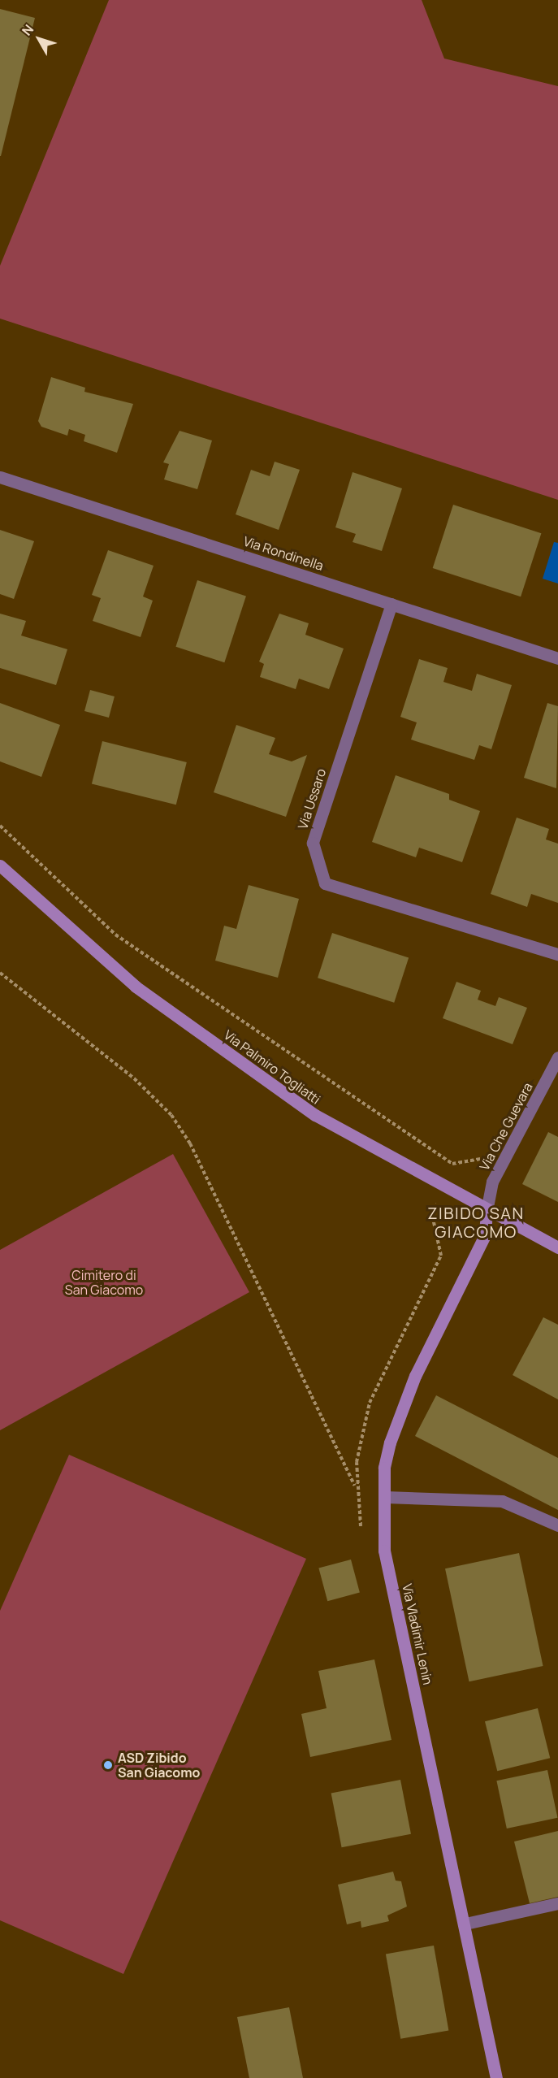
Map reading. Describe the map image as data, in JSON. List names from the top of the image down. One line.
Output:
{"streets":{"street":["Via Rondinella","Via Ussaro","Via Palmiro Togliatti","Via Che Guevara","Via Vladimir Lenin"]},"crossings":[["Via Rondinella","Via Ussaro"],["Via Palmiro Togliatti","Via Che Guevara"],["Via Palmiro Togliatti","Via Vladimir Lenin"],["Via Che Guevara","Via Vladimir Lenin"]],"districts":["ZIBIDO SAN GIACOMO"],"parks":["Cimitero di San Giacomo"],"places":["ASD Zibido San Giacomo"],"north":"top left"}
